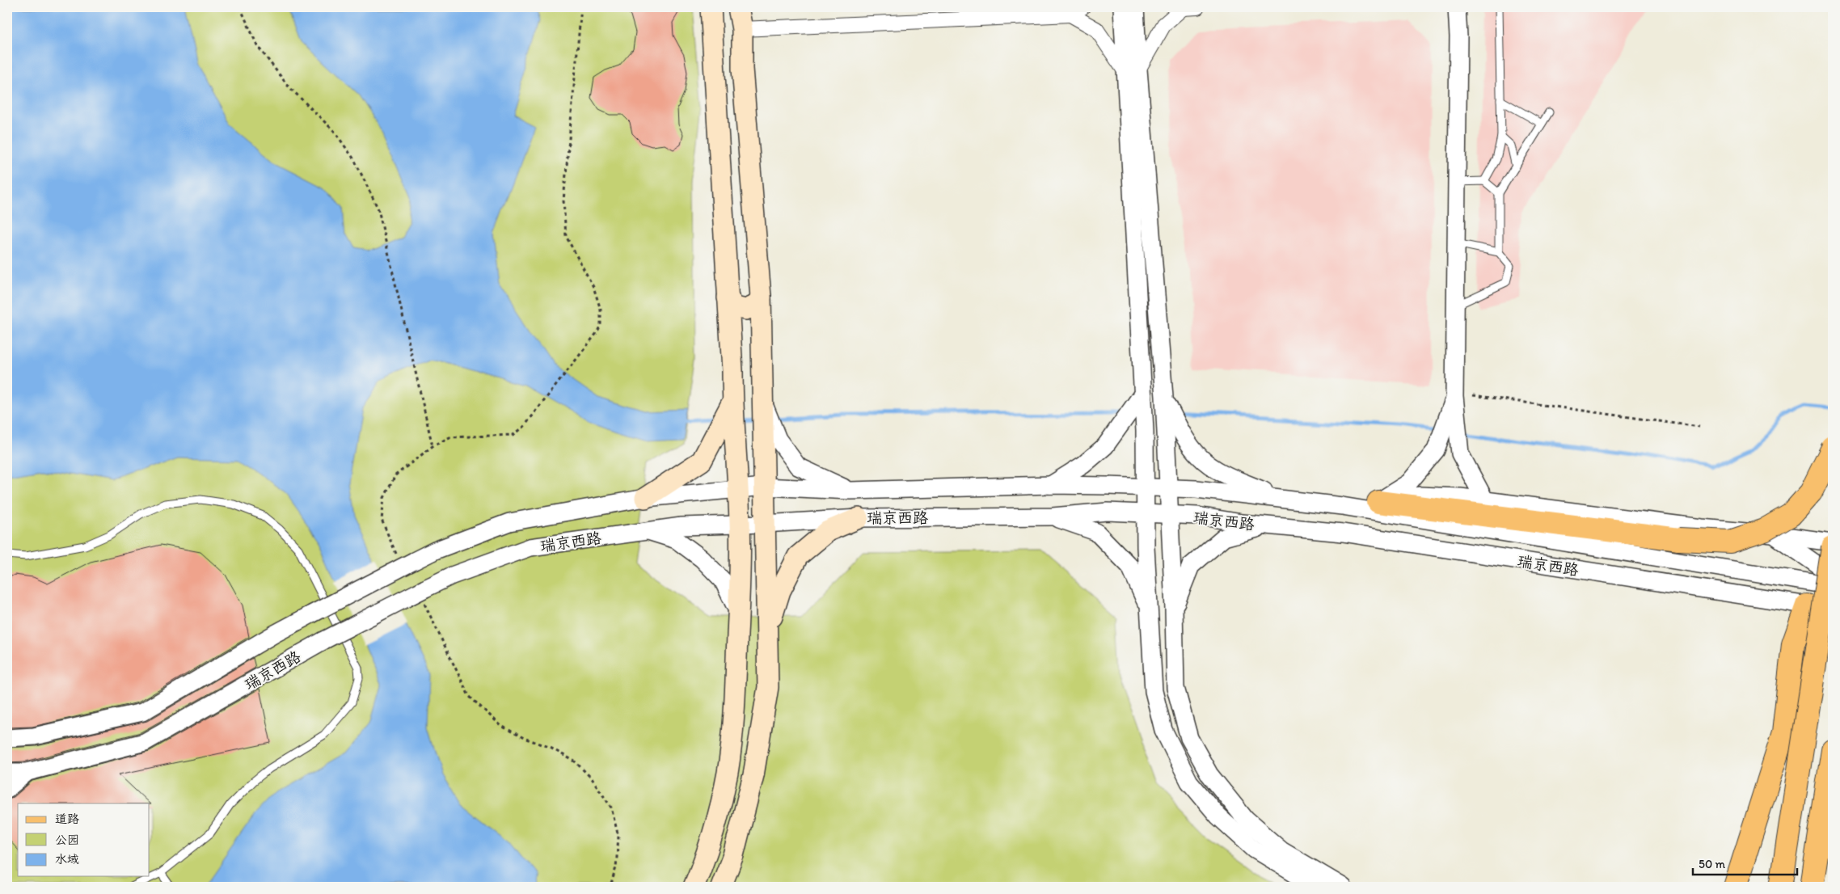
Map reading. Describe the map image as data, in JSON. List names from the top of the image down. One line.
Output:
{"streets":{"street":["瑞京西路"]},"legend":["道路","公园","水域"],"scale_bar":"50 m"}
